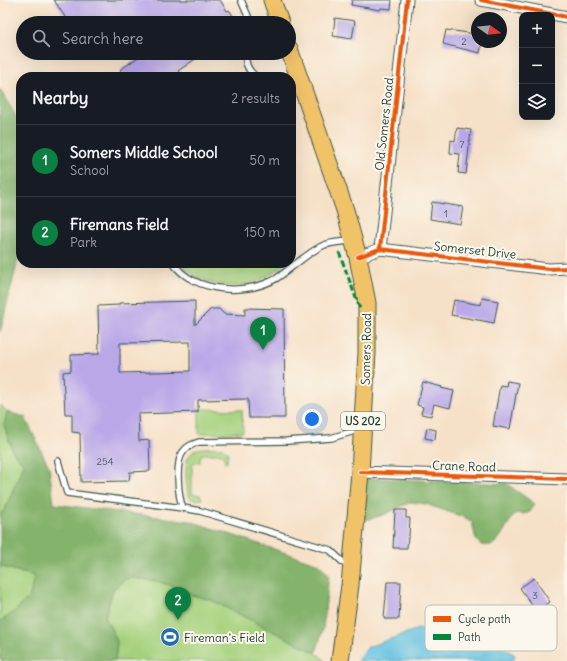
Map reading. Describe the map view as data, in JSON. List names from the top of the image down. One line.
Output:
{"streets":{"main road":["Somers Road","US 202"],"street":["Old Somers Road","Somerset Drive","Crane Road"]},"crossings":[["Old Somers Road","Somerset Drive"],["Somers Road","Crane Road"]],"places":{"sports":["Fireman's Field"]},"house_numbers":["2","7","1","254","3"],"legend":["Cycle path","Path"],"north":"right","page":{"map_buttons":["+","−"],"search":"Search here","heading":["Nearby","2 results"],"list":[{"mark":"1","name":"Somers Middle School","note":"School","value":"50 m"},{"mark":"2","name":"Firemans Field","note":"Park","value":"150 m"}],"pins":["1","2"]}}
